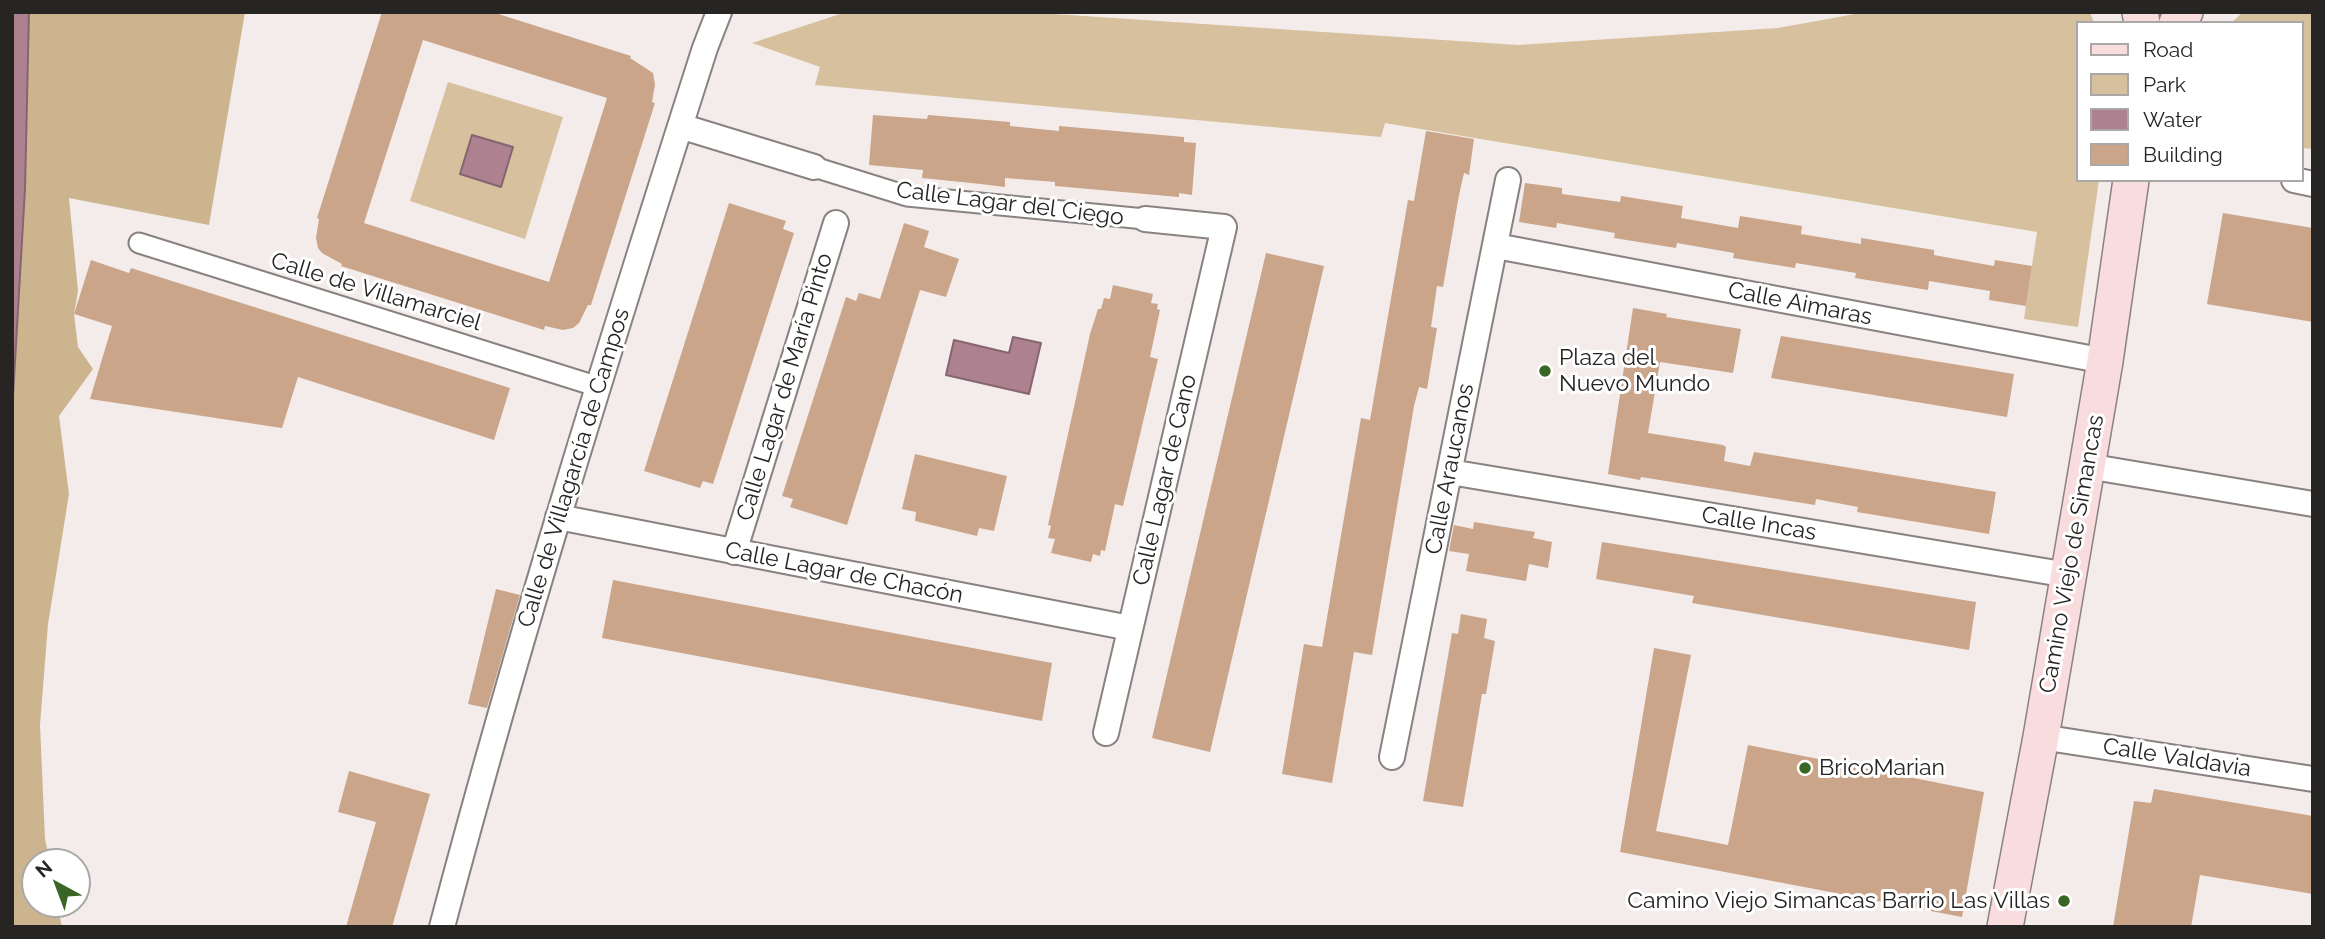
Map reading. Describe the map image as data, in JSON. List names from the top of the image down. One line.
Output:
{"streets":{"main road":["Camino Viejo de Simancas"],"street":["Calle Lagar del Ciego","Calle de Villamarciel","Calle Aimaras","Calle Lagar de María Pinto","Calle de Villagarcía de Campos","Calle Araucanos","Calle Lagar de Cano","Calle Incas","Calle Lagar de Chacón","Calle Valdavia"]},"crossings":[["Calle Lagar del Ciego","Calle de Villagarcía de Campos"],["Calle Lagar del Ciego","Calle Lagar de Cano"],["Calle de Villamarciel","Calle de Villagarcía de Campos"],["Calle Aimaras","Calle Araucanos"],["Calle Aimaras","Camino Viejo de Simancas"],["Calle Lagar de María Pinto","Calle Lagar de Chacón"],["Calle de Villagarcía de Campos","Calle Lagar de Chacón"],["Calle Araucanos","Calle Incas"],["Calle Lagar de Cano","Calle Lagar de Chacón"],["Calle Incas","Camino Viejo de Simancas"],["Camino Viejo de Simancas","Calle Valdavia"]],"places":["Plaza del Nuevo Mundo","BricoMarian","Camino Viejo Simancas Barrio Las Villas"],"legend":["Road","Park","Water","Building"],"north":"top left"}
